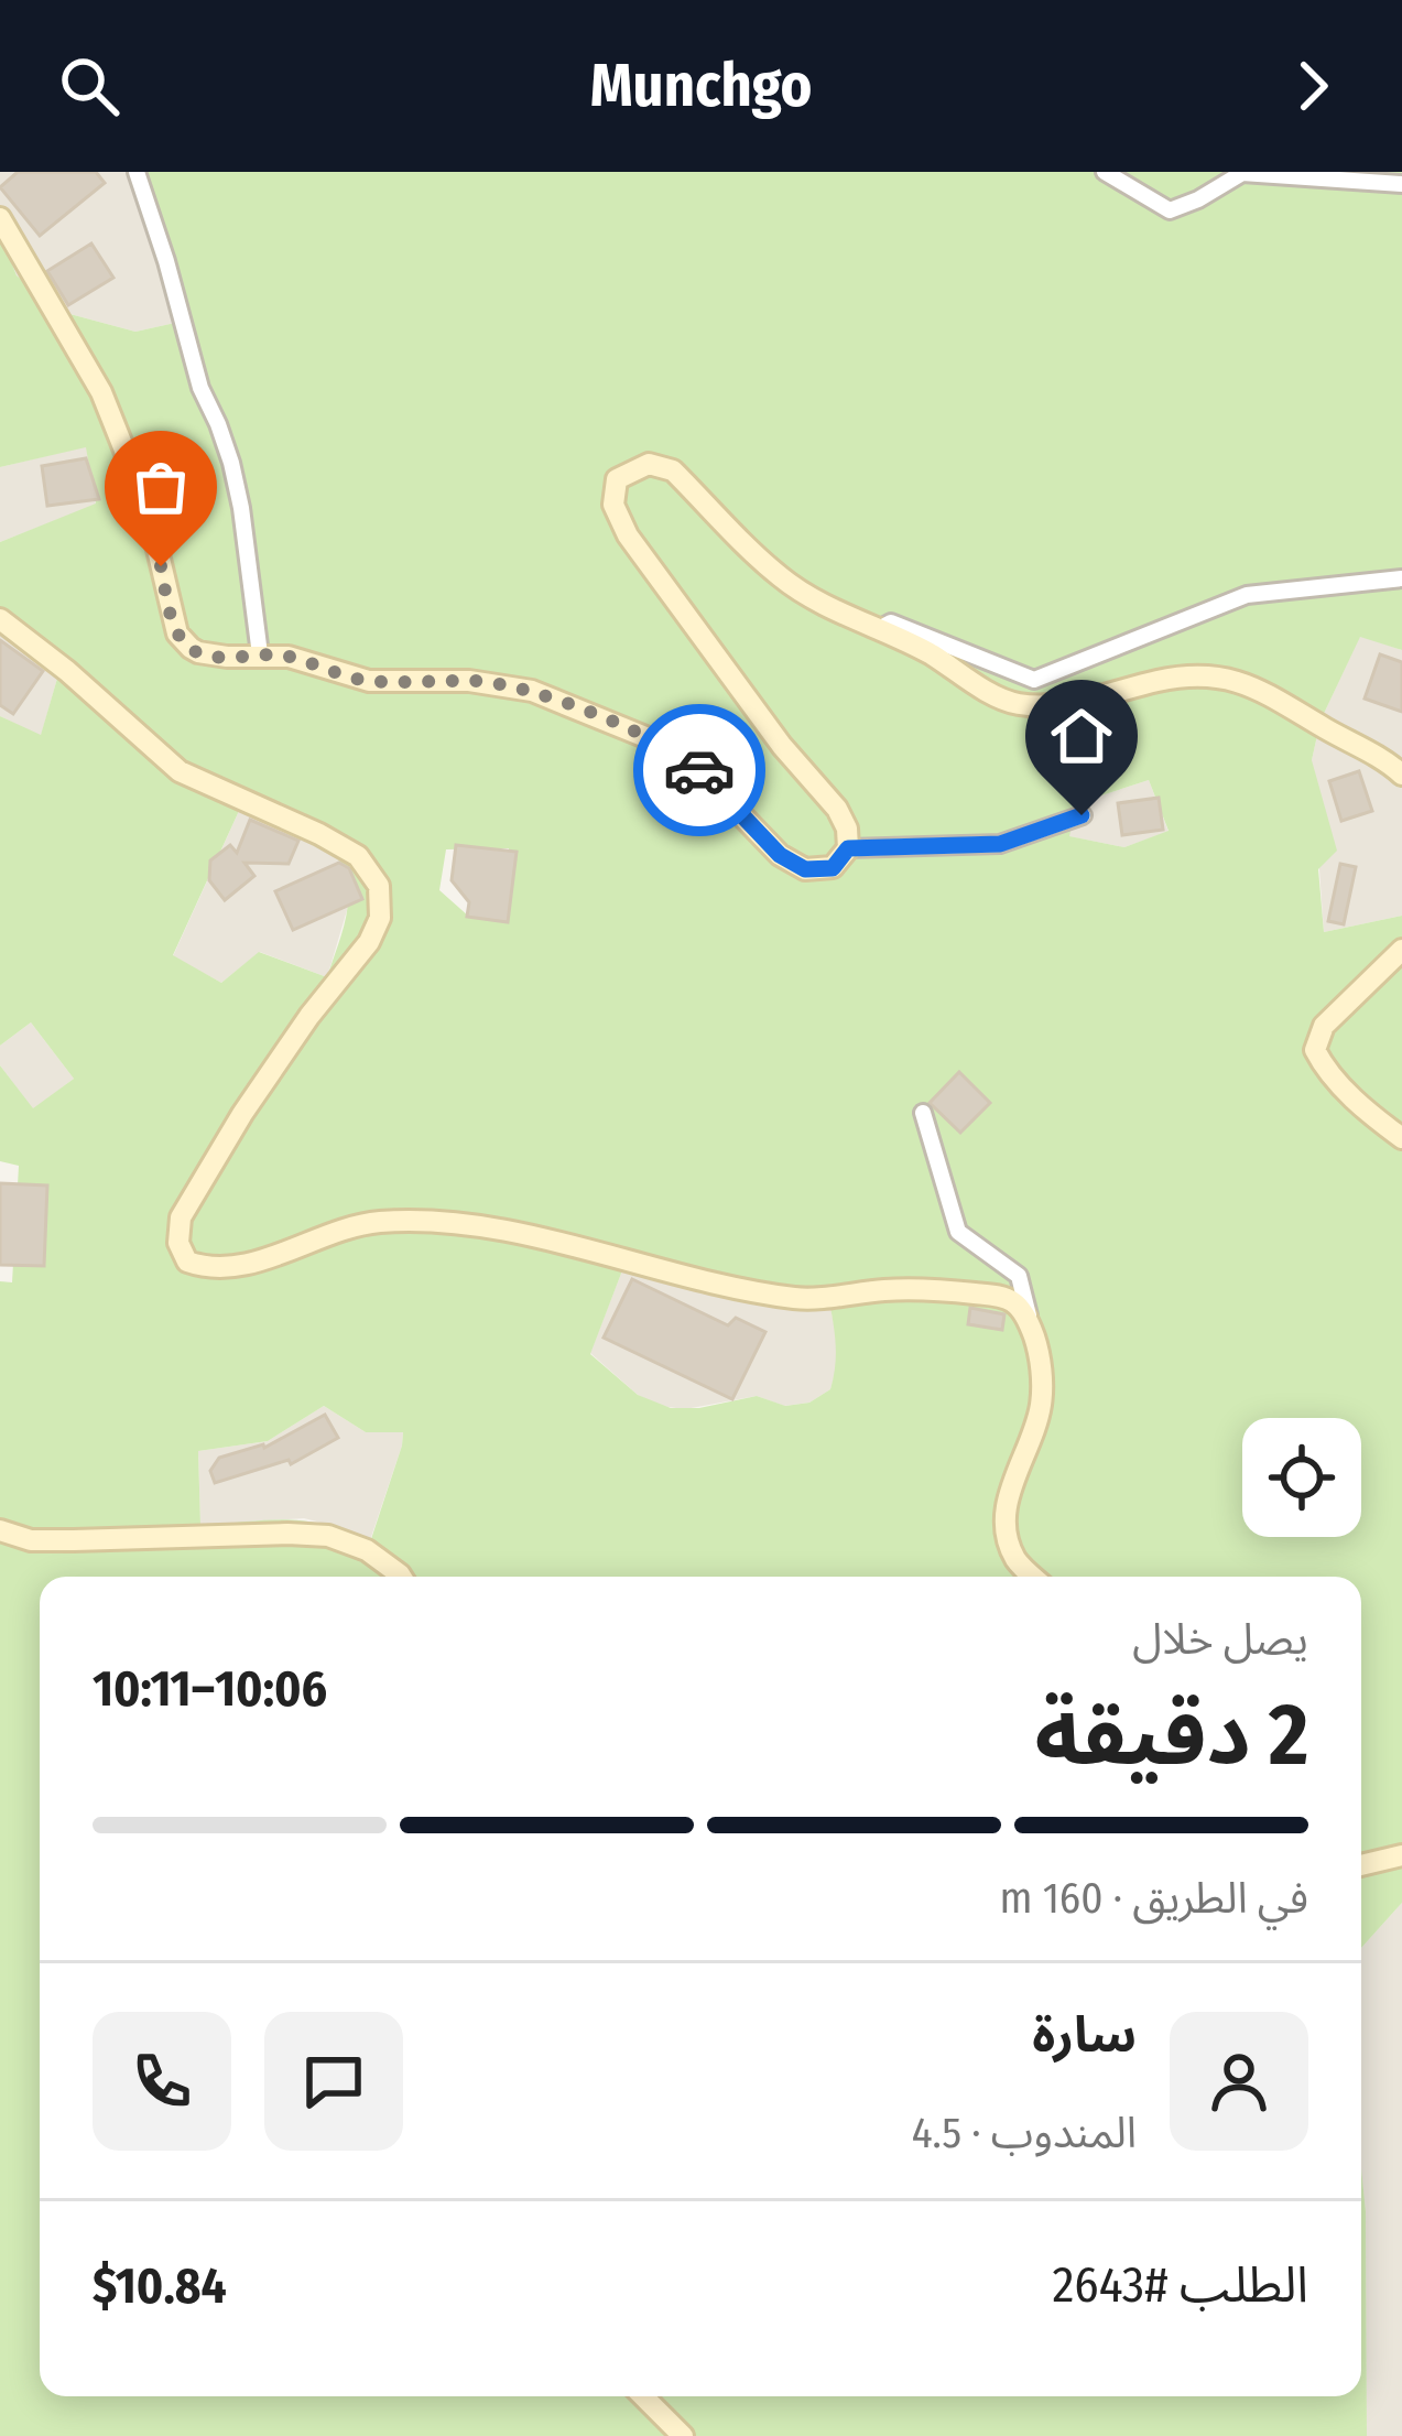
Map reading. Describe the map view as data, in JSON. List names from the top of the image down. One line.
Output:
{"page":{"header":"Munchgo","heading":["2 دقيقة","يصل خلال","10:06–10:11"],"panel":["سارة","المندوب · 4.5","الطلب #2643","$10.84"],"bar":"في الطريق · 160 m"}}
